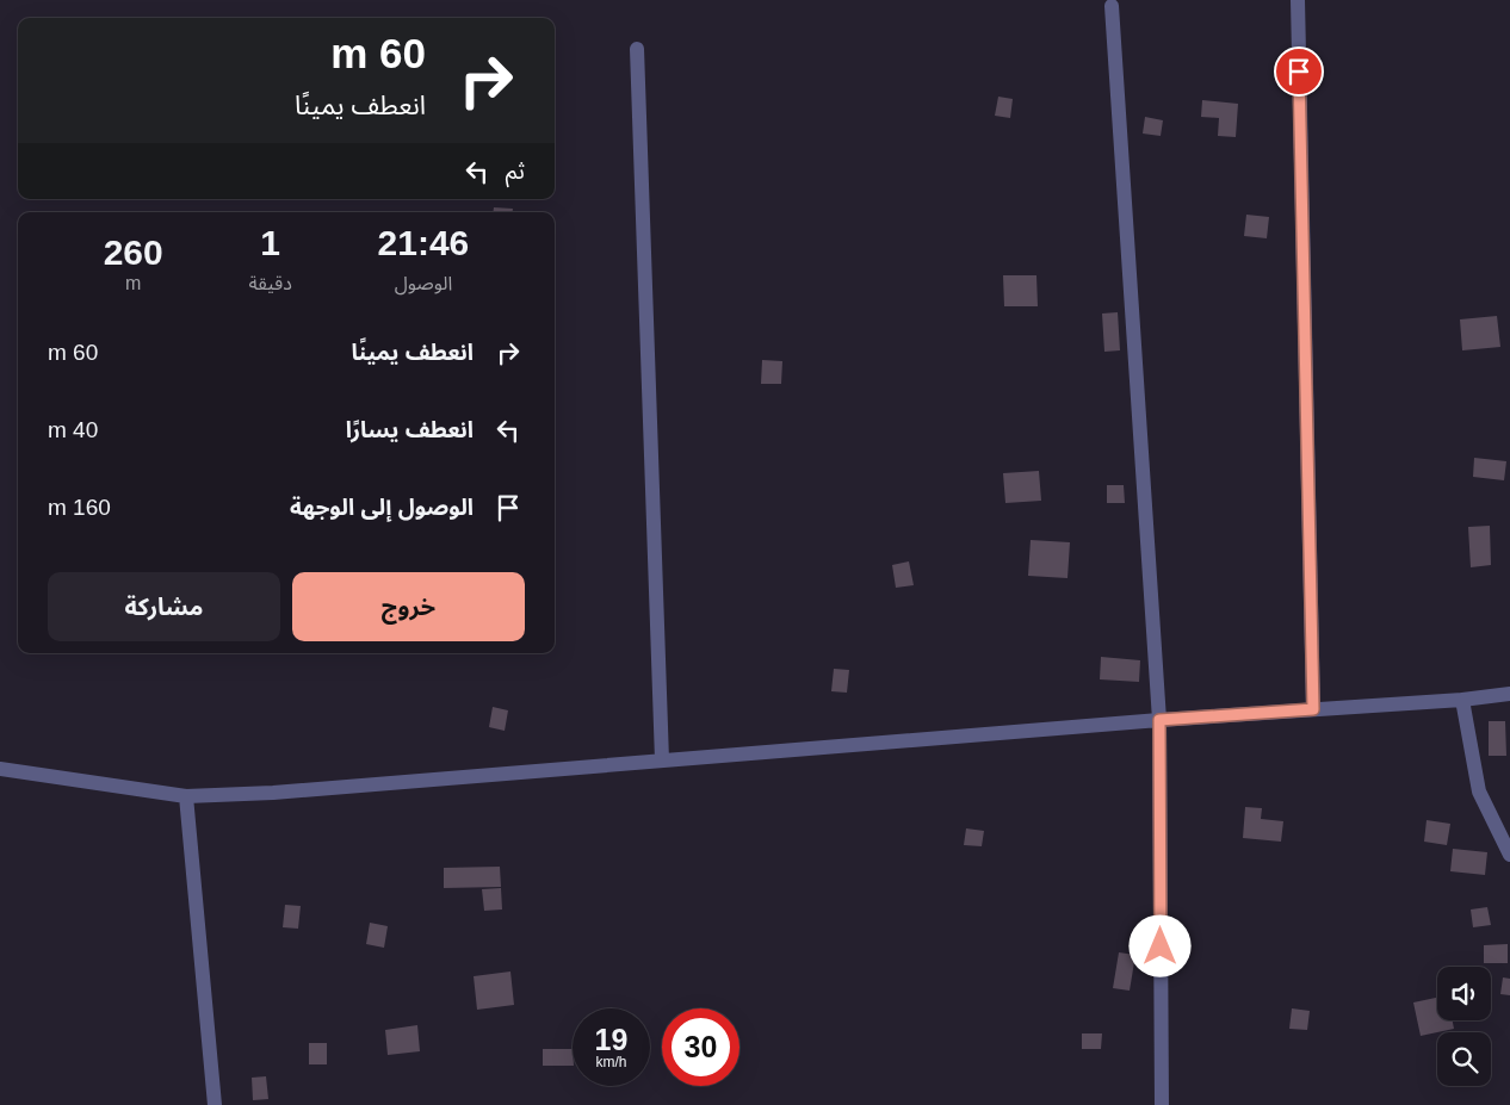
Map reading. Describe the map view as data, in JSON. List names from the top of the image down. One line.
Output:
{"page":{"turn":["60 m","انعطف يمينًا"],"then":"ثم","eta":["21:46","الوصول","1","دقيقة","260","m"],"list":[{"name":"انعطف يمينًا","value":"60 m"},{"name":"انعطف يسارًا","value":"40 m"},{"name":"الوصول إلى الوجهة","value":"160 m"}],"buttons":["خروج","مشاركة"],"speed":"19 km/h","limit":"30"}}
